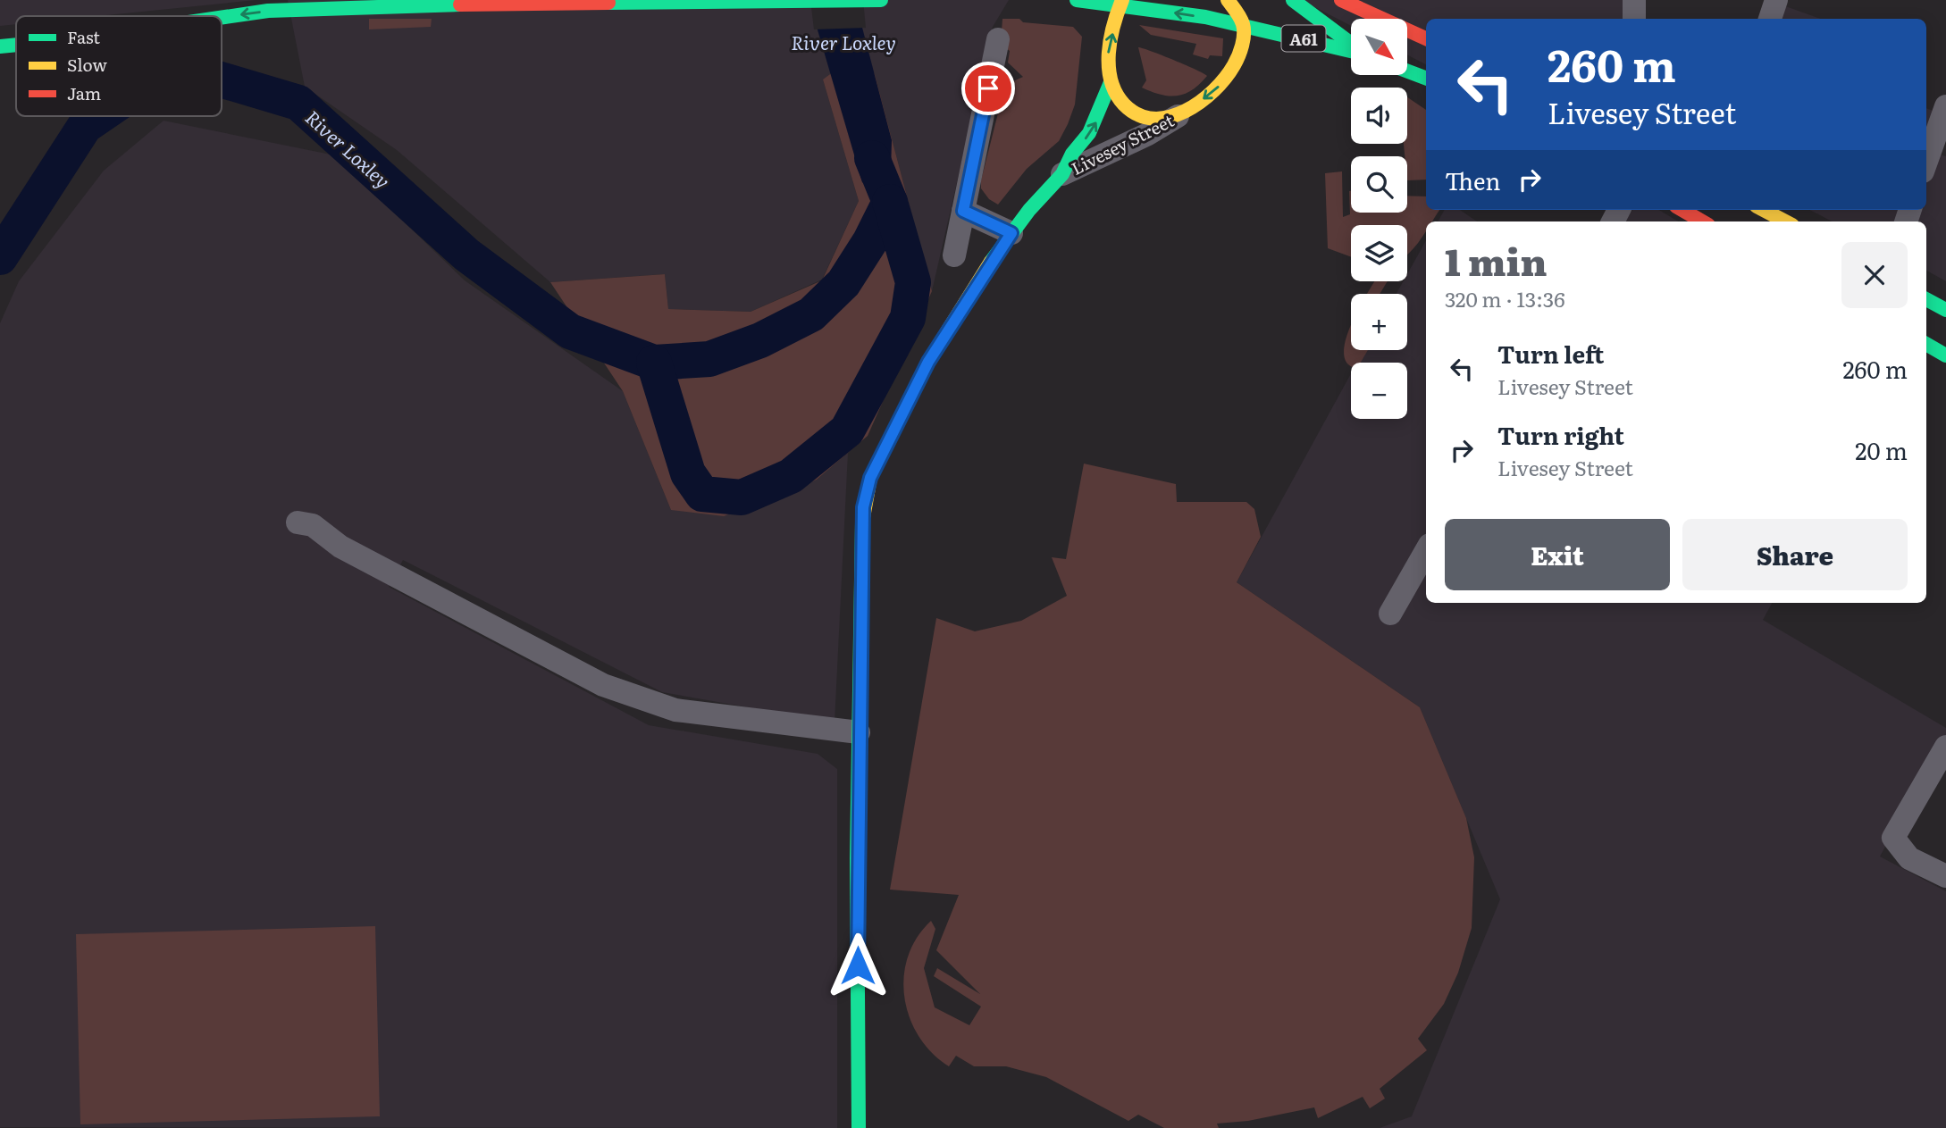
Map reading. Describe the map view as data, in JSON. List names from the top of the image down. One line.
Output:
{"streets":{"main road":["A61","Livesey Street"]},"crossings":[["A61","Livesey Street"]],"water":["River Loxley"],"legend":["Fast","Slow","Jam"],"north":"bottom right","page":{"map_buttons":["+","−"],"turn":["260 m","Livesey Street"],"then":"Then","heading":["1 min","320 m · 13:36"],"list":[{"name":"Turn left","note":"Livesey Street","value":"260 m"},{"name":"Turn right","note":"Livesey Street","value":"20 m"}],"buttons":["Exit","Share"]}}
